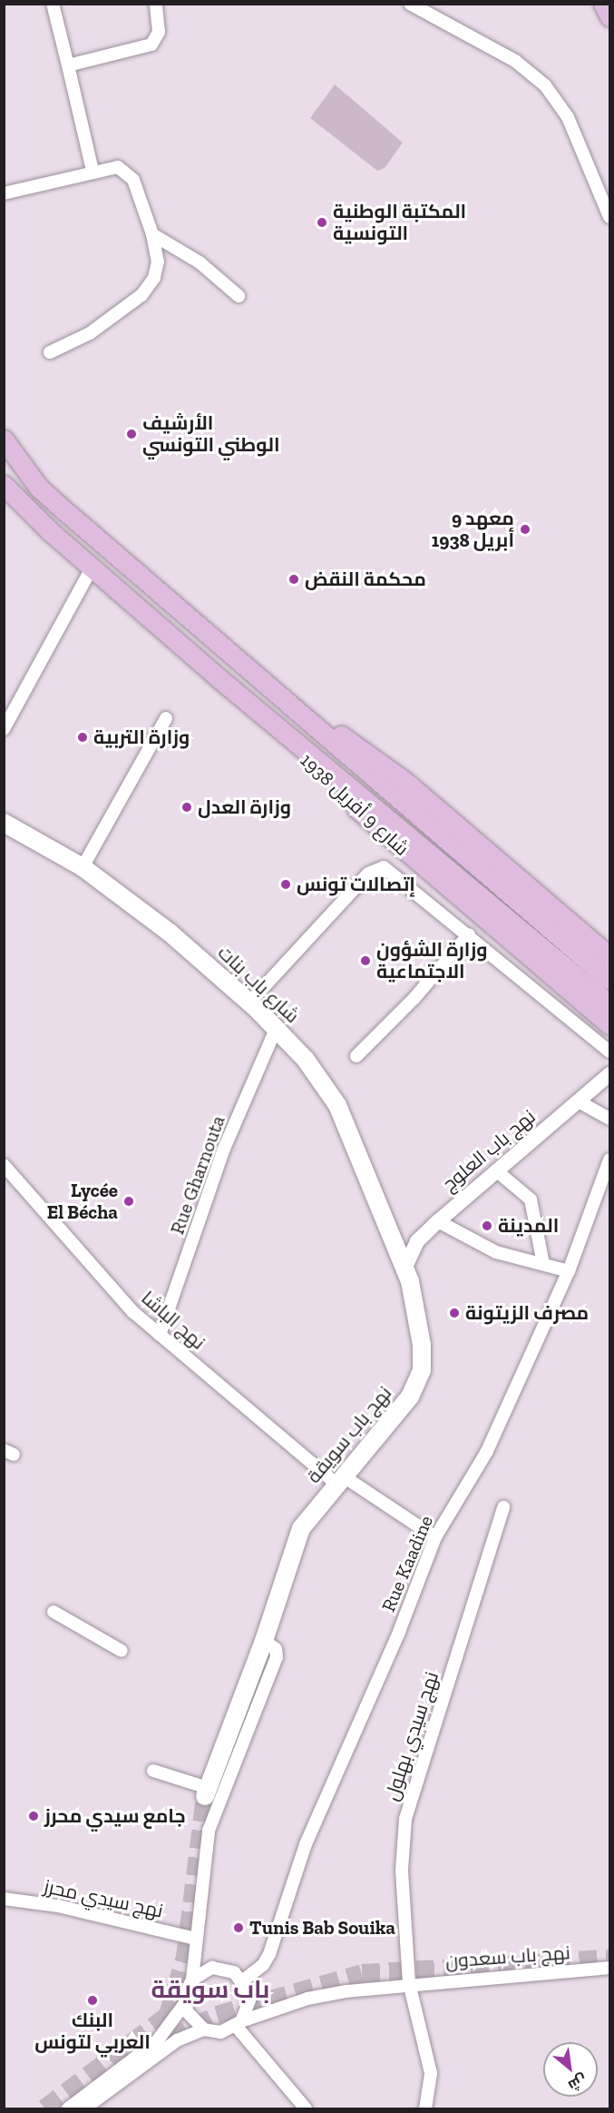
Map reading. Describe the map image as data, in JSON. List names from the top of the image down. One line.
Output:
{"streets":{"main road":["شارع 9 أفريل 1938","شارع باب بنات","نهج باب سويقة"],"street":["نهج باب العلوج","Rue Gharnouta","نهج الباشا","Rue Kaadine","نهج سيدي بهلول","نهج سيدي محرز","نهج باب سعدون"]},"crossings":[["شارع باب بنات","Rue Gharnouta"],["شارع باب بنات","نهج باب سويقة"],["نهج باب العلوج","نهج باب سويقة"],["Rue Gharnouta","نهج الباشا"],["نهج الباشا","نهج باب سويقة"],["نهج الباشا","Rue Kaadine"],["Rue Kaadine","نهج باب سعدون"],["نهج سيدي بهلول","نهج باب سعدون"]],"districts":["باب سويقة"],"places":["المكتبة الوطنية التونسية","الأرشيف الوطني التونسي","معهد 9 أبريل 1938","محكمة النقض","وزارة التربية","وزارة العدل","إتصالات تونس","وزارة الشؤون الاجتماعية","Lycée El Bécha","المدينة","مصرف الزيتونة","جامع سيدي محرز","Tunis Bab Souika","البنك العربي لتونس"],"north":"bottom right"}
